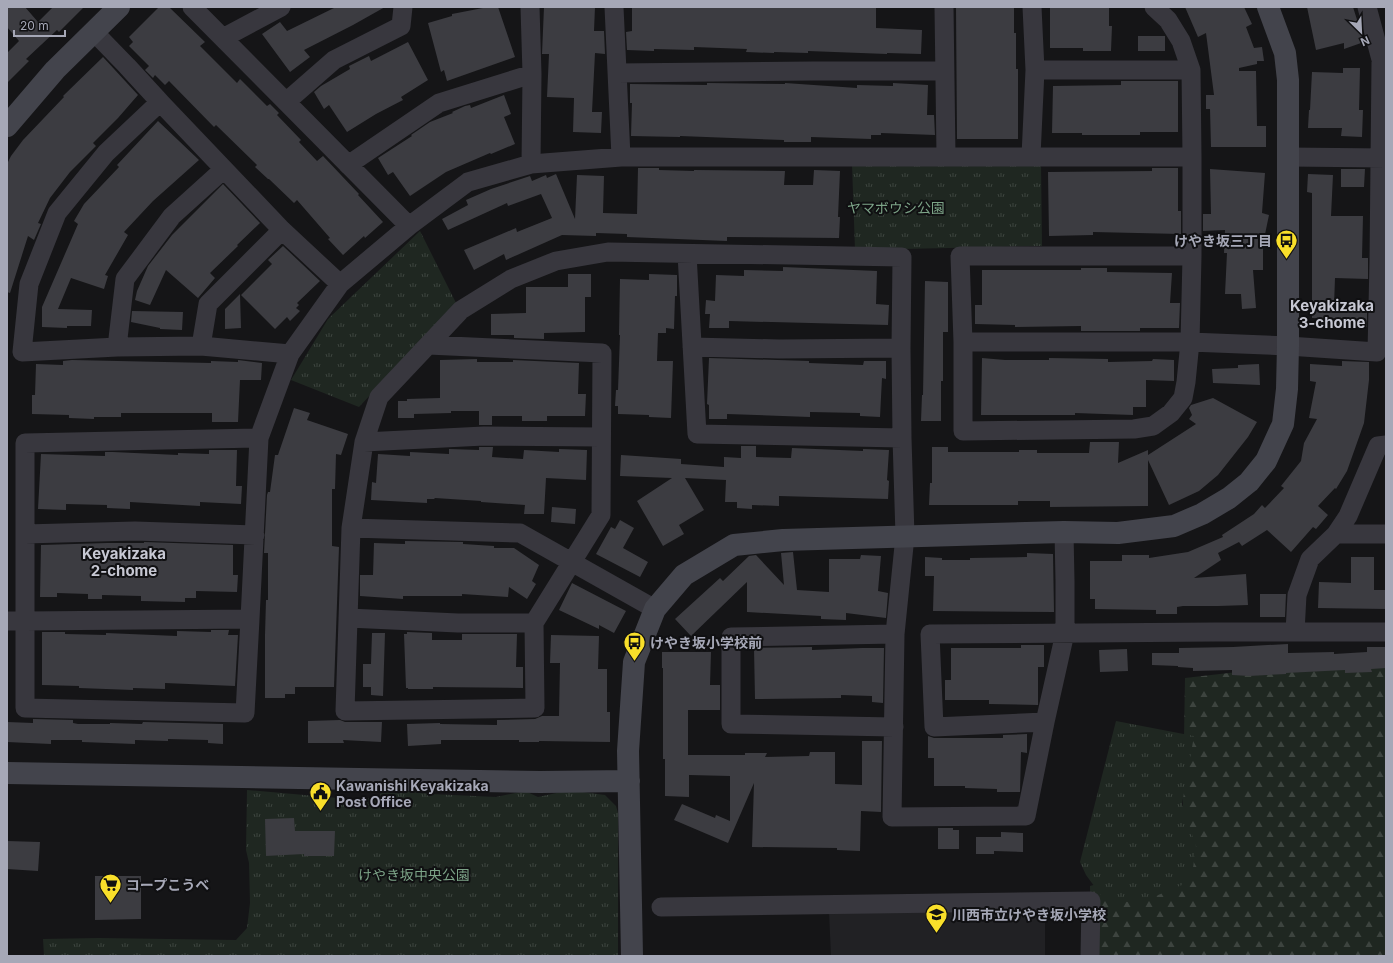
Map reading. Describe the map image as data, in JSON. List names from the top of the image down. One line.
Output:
{"districts":["Keyakizaka 3-chome","Keyakizaka 2-chome"],"parks":["ヤマボウシ公園","けやき坂中央公園"],"places":{"bus stop":["けやき坂三丁目","けやき坂小学校前"],"public building":["Kawanishi Keyakizaka Post Office"],"supermarket":["コープこうべ"],"school or university":["川西市立けやき坂小学校"]},"scale_bar":"20 m","north":"bottom right"}
